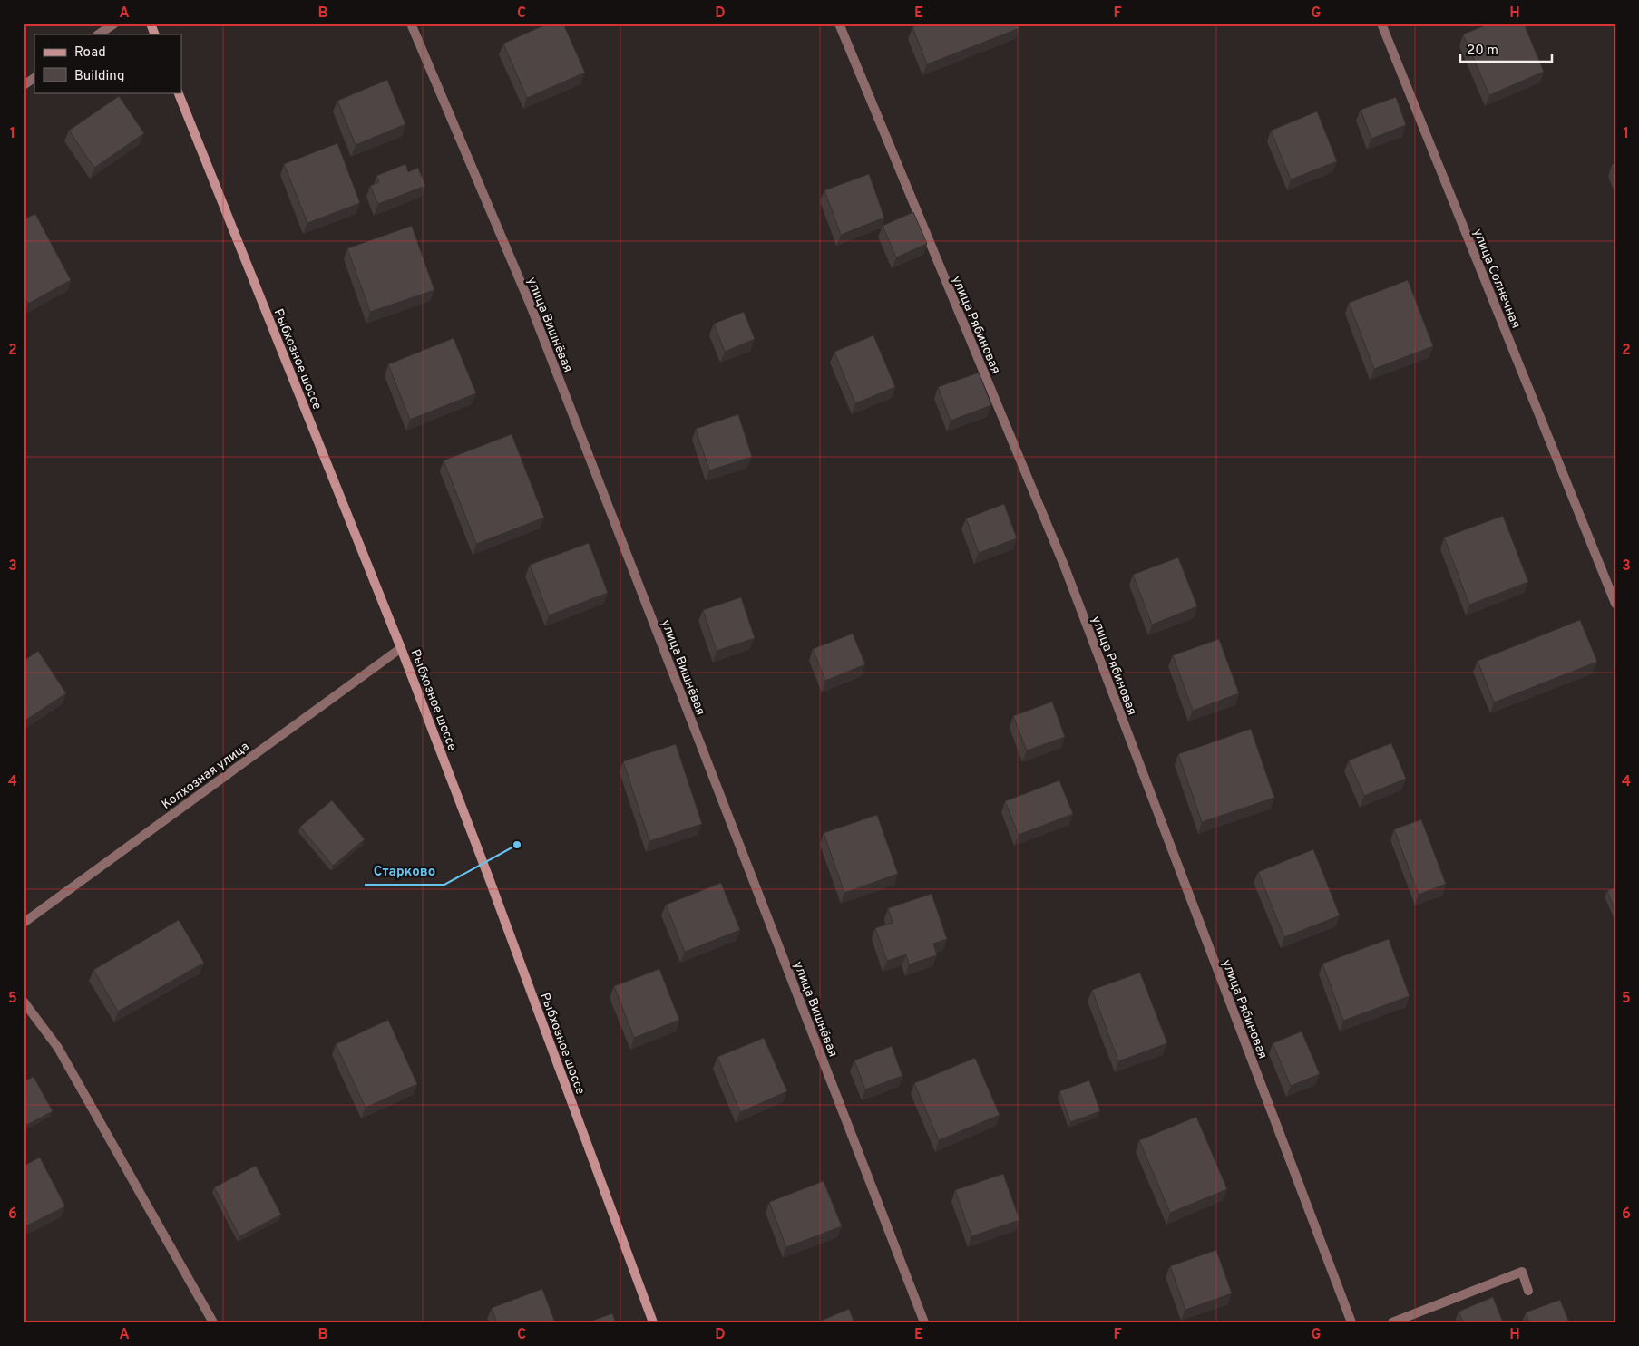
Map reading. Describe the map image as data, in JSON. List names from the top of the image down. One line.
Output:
{"streets":{"street":["улица Солнечная","улица Вишнёвая","улица Рябиновая","Рыбхозное шоссе","Колхозная улица"]},"crossings":[["Рыбхозное шоссе","Колхозная улица"]],"places":["Старково"],"legend":["Road","Building"],"scale_bar":"20 m","grid":{"columns":["A","B","C","D","E","F","G","H"],"rows":["1","2","3","4","5","6"]}}
